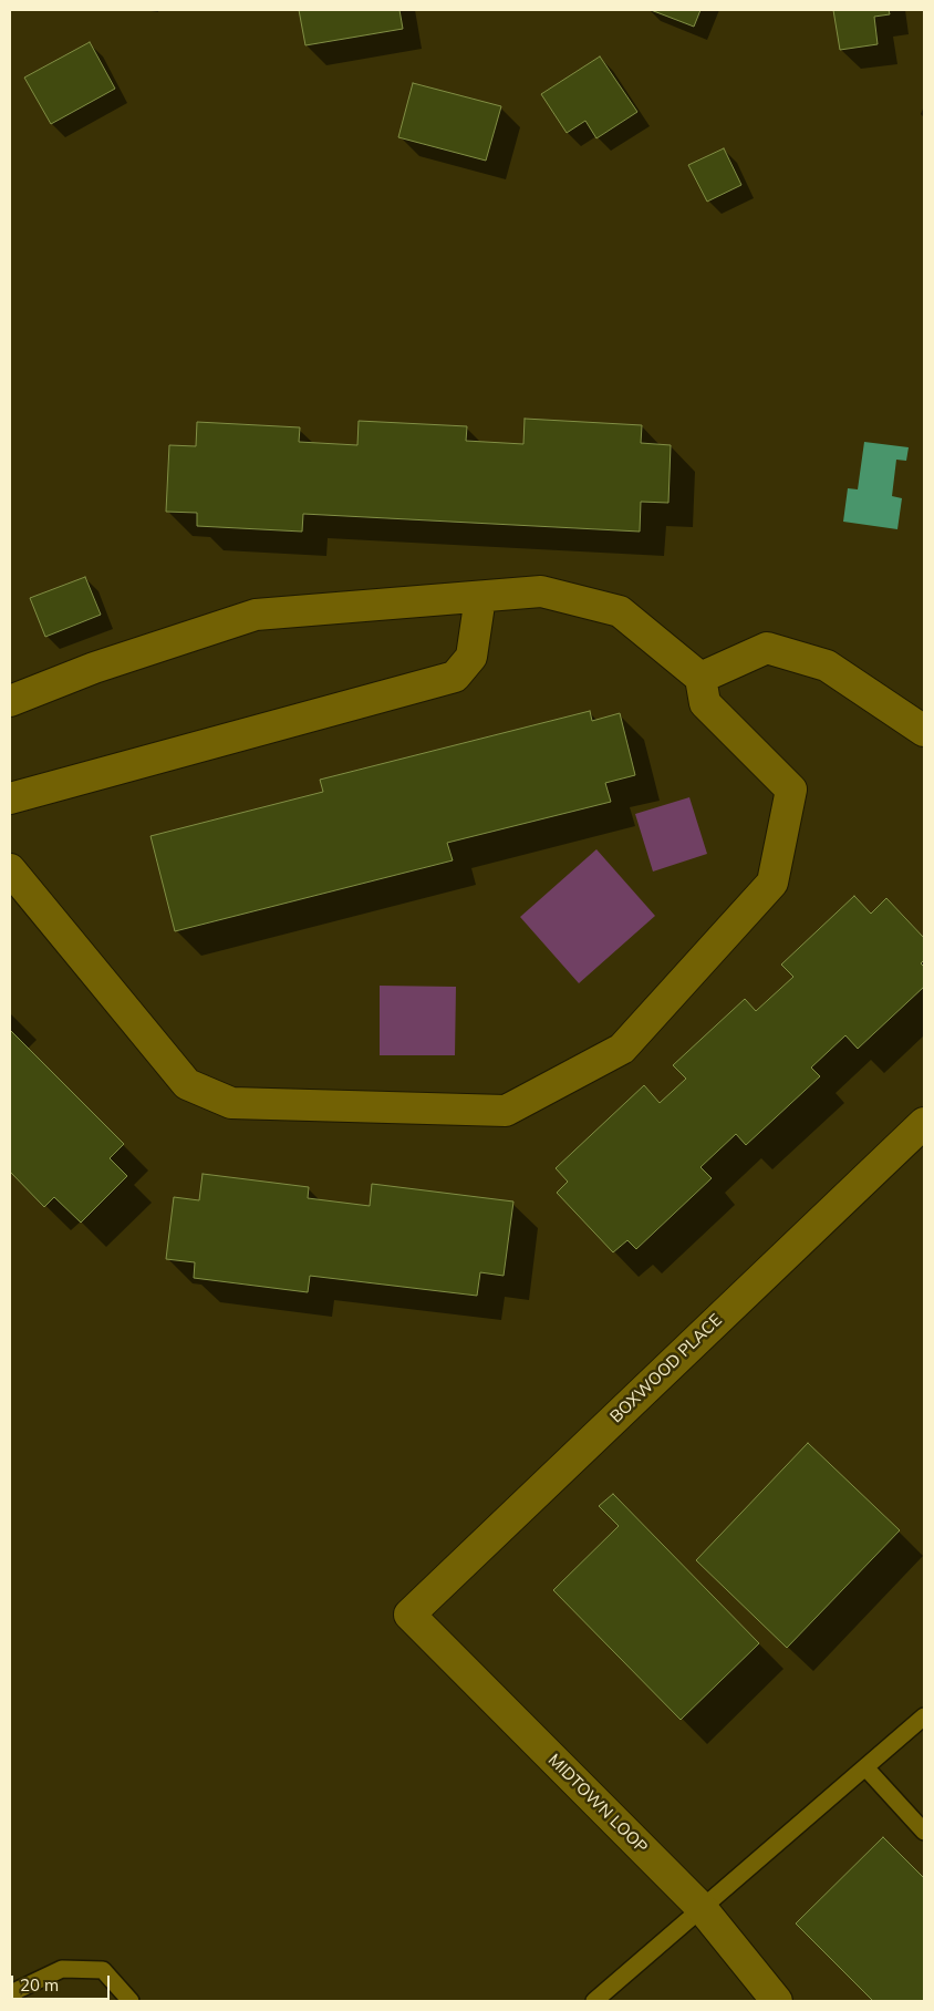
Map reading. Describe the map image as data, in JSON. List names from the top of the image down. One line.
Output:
{"streets":{"street":["BOXWOOD PLACE","MIDTOWN LOOP"]},"crossings":[["BOXWOOD PLACE","MIDTOWN LOOP"]],"scale_bar":"20 m"}
